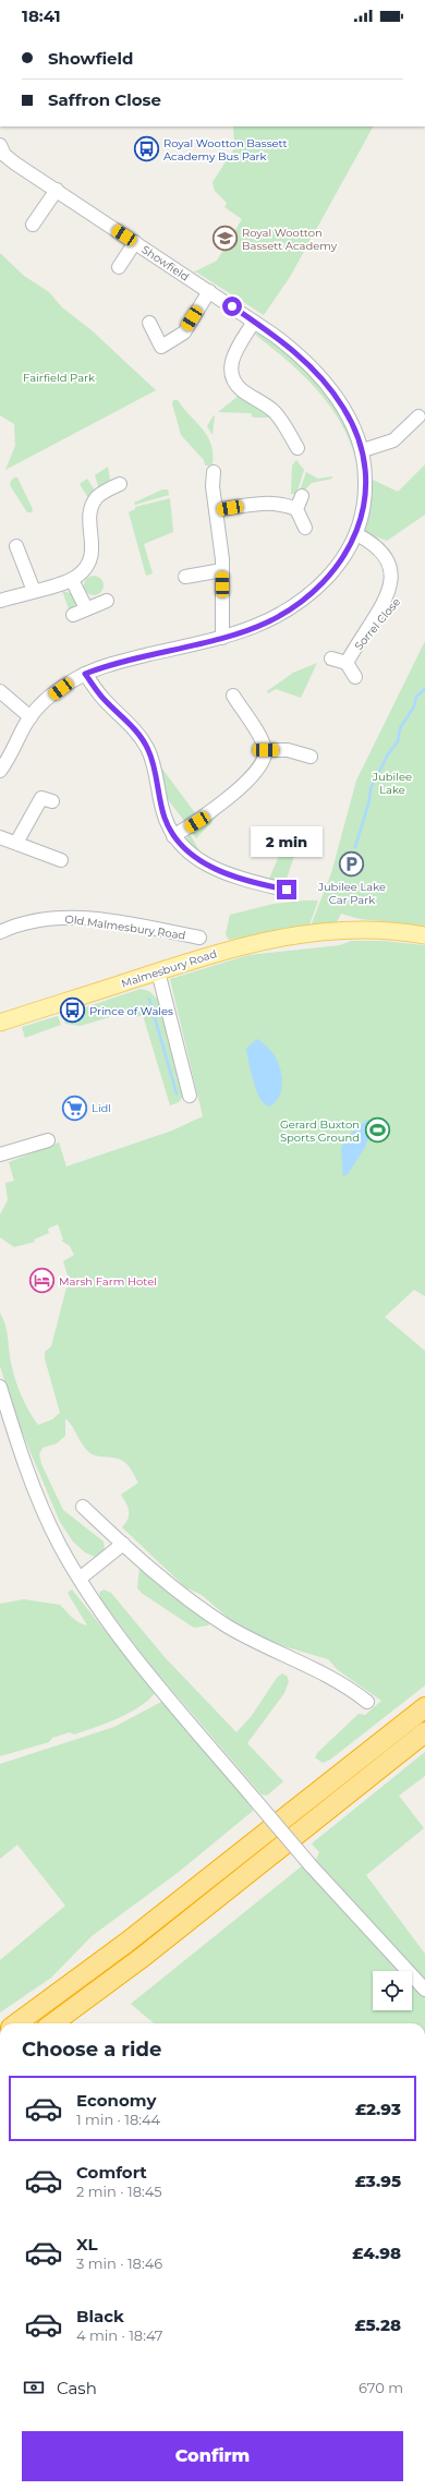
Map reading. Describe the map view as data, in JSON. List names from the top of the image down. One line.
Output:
{"streets":{"main road":["Malmesbury Road"],"street":["Showfield","Sorrel Close","Old Malmesbury Road"]},"parks":["Fairfield Park","Jubilee Lake"],"places":{"bus stop":["Royal Wootton Bassett Academy Bus Park","Prince of Wales"],"school or university":["Royal Wootton Bassett Academy"],"parking":["Jubilee Lake Car Park"],"supermarket":["Lidl"],"sports":["Gerard Buxton Sports Ground"],"hotel":["Marsh Farm Hotel"]},"page":{"status":"18:41","banner":["Showfield","Saffron Close"],"bubble":"2 min","heading":"Choose a ride","list":[{"name":"Economy","note":"1 min · 18:44","value":"£2.93"},{"name":"Comfort","note":"2 min · 18:45","value":"£3.95"},{"name":"XL","note":"3 min · 18:46","value":"£4.98"},{"name":"Black","note":"4 min · 18:47","value":"£5.28"}],"pay":["Cash","670 m"],"buttons":"Confirm"}}
